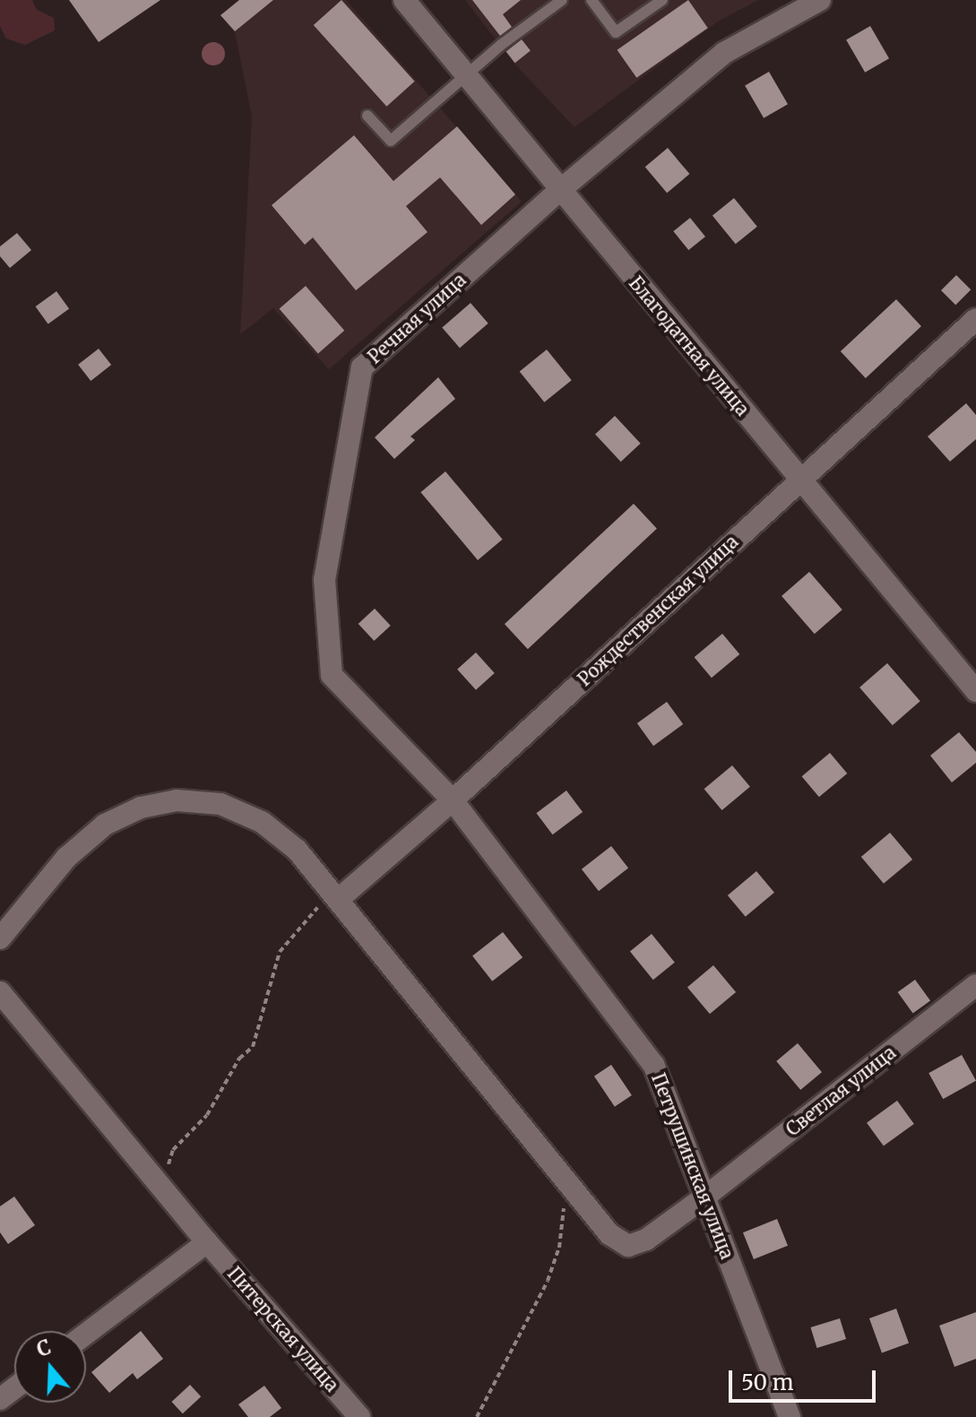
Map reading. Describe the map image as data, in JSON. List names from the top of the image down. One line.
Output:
{"streets":{"street":["Речная улица","Благодатная улица","Рождественская улица","Светлая улица","Петрушинская улица","Питерская улица"]},"crossings":[["Речная улица","Благодатная улица"],["Речная улица","Рождественская улица"],["Речная улица","Петрушинская улица"],["Благодатная улица","Рождественская улица"],["Рождественская улица","Петрушинская улица"],["Светлая улица","Петрушинская улица"]],"scale_bar":"50 m","north":"top"}
